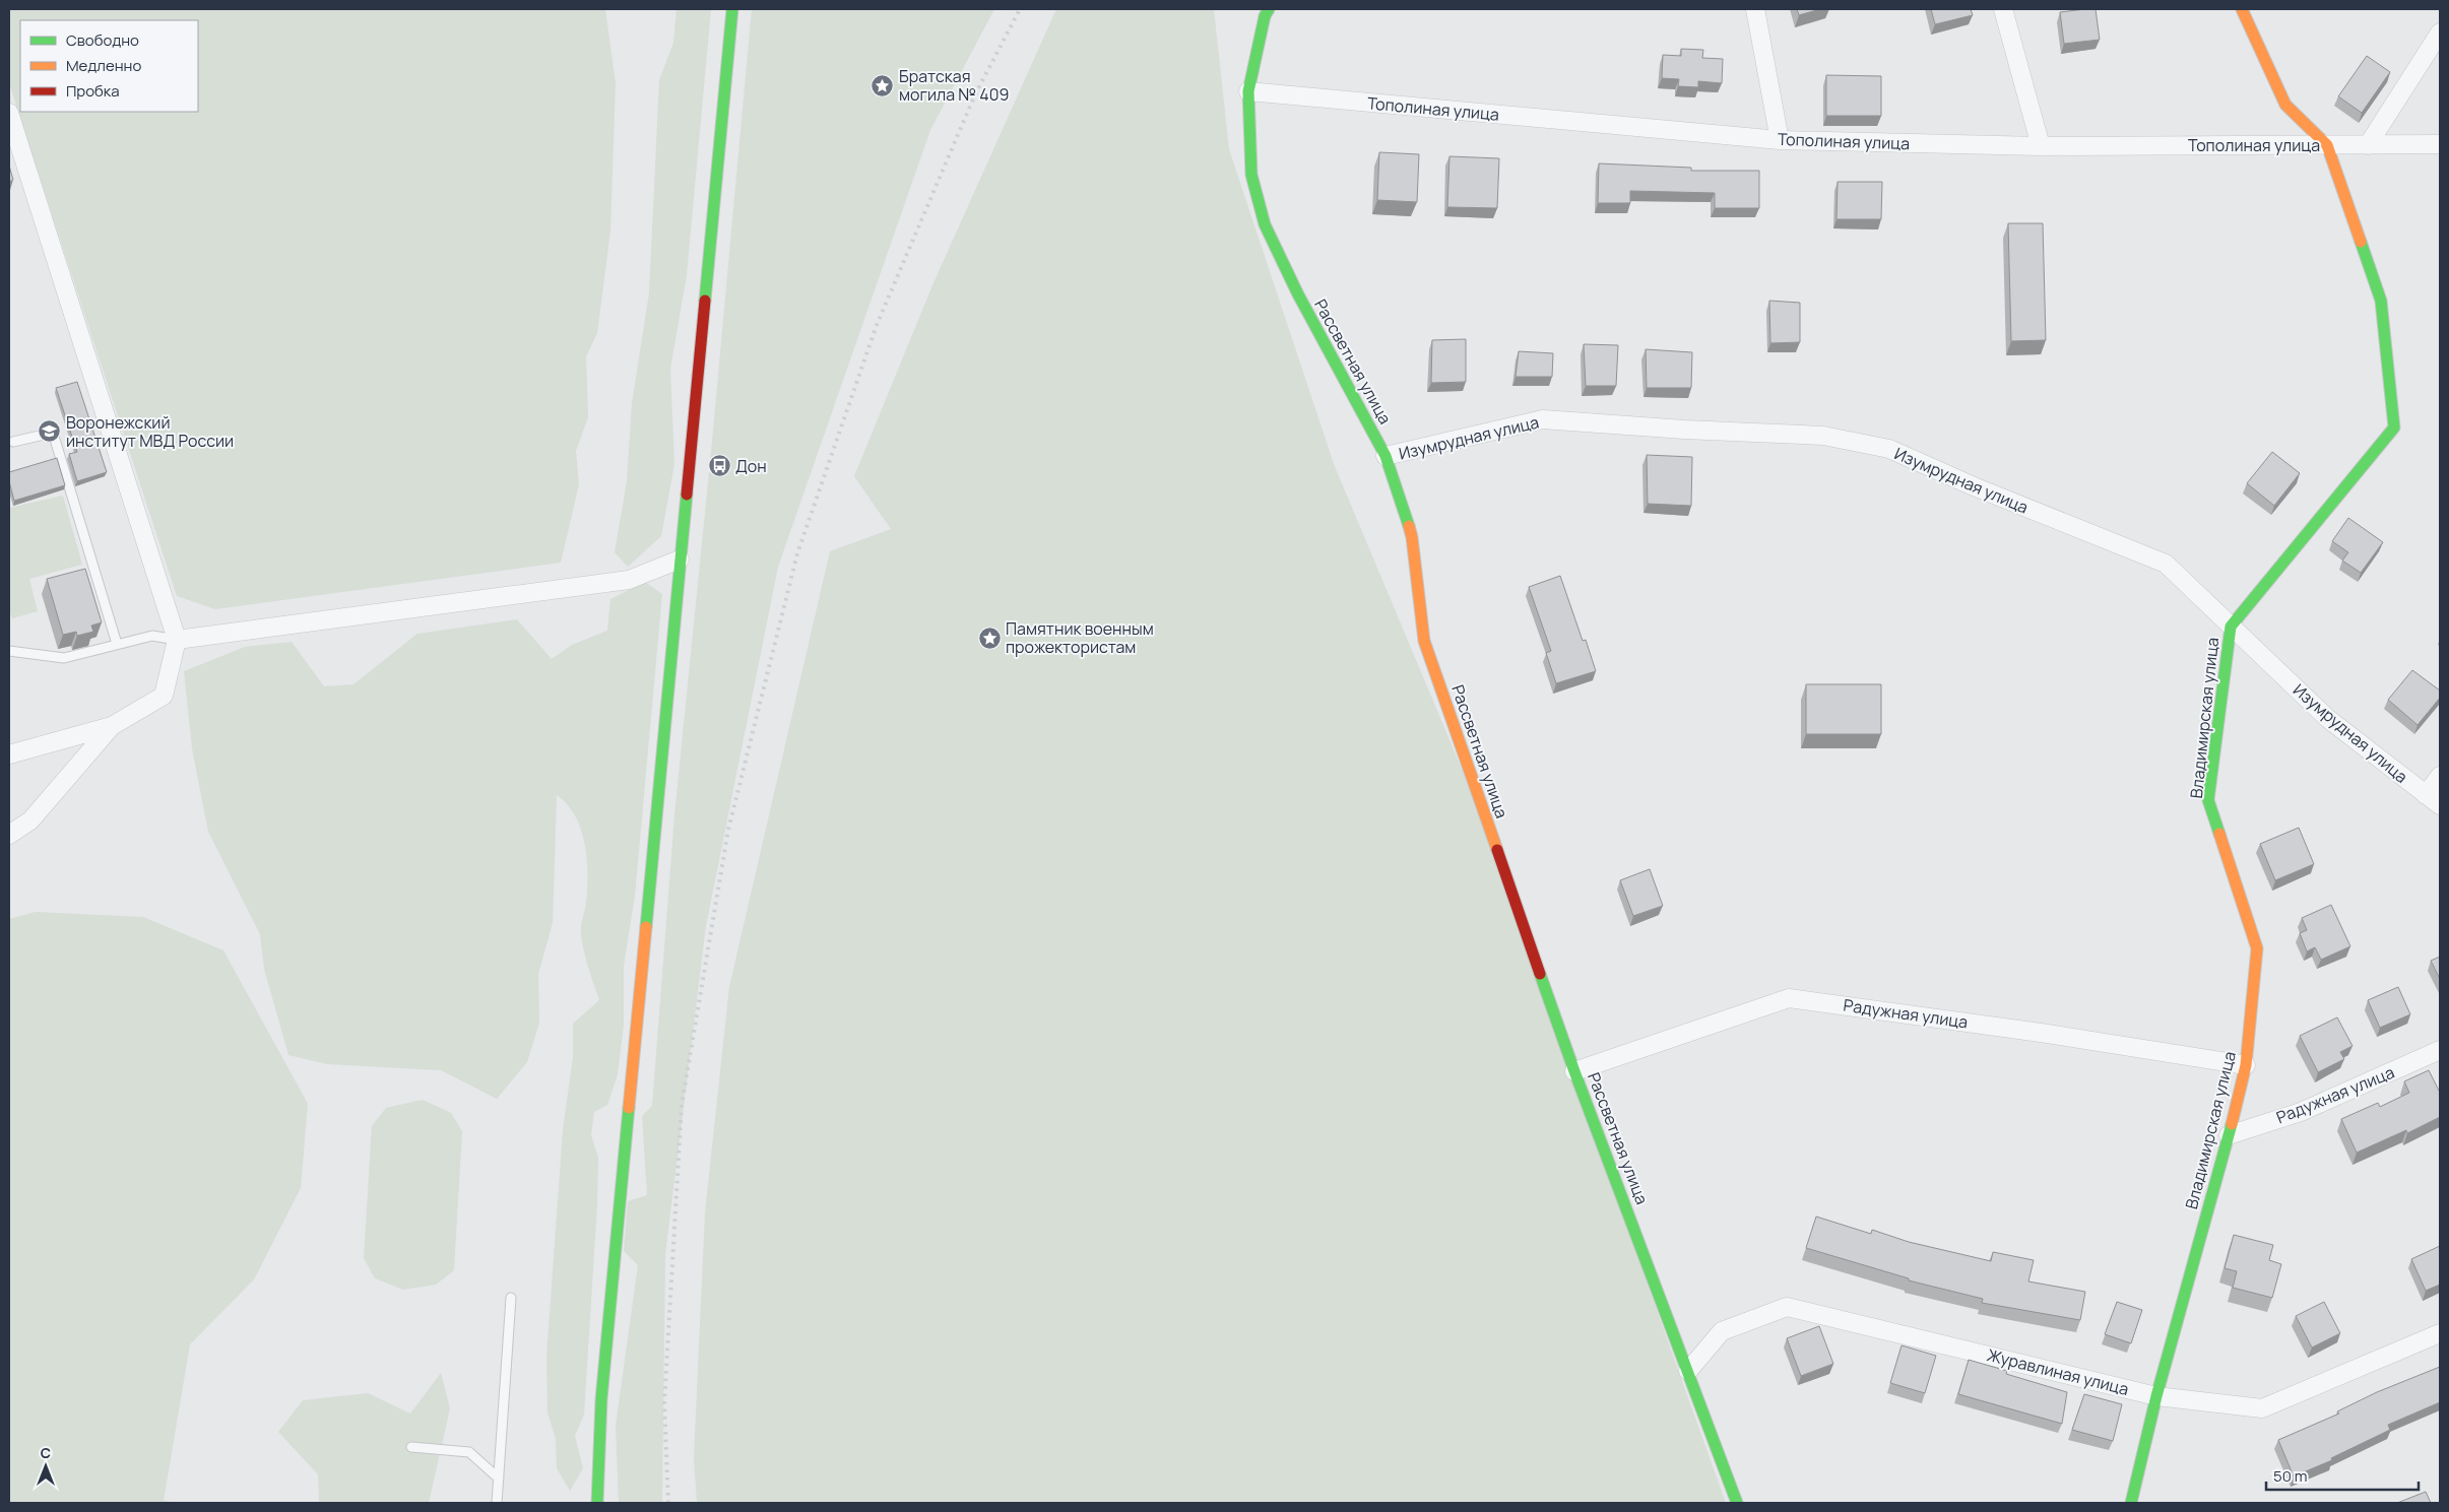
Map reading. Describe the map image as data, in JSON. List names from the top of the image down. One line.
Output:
{"streets":{"street":["Тополиная улица","Рассветная улица","Изумрудная улица","Владимирская улица","Радужная улица","Журавлиная улица"]},"crossings":[["Тополиная улица","Рассветная улица"],["Тополиная улица","Владимирская улица"],["Рассветная улица","Изумрудная улица"],["Рассветная улица","Радужная улица"],["Рассветная улица","Журавлиная улица"],["Изумрудная улица","Владимирская улица"],["Владимирская улица","Радужная улица"],["Владимирская улица","Журавлиная улица"]],"places":{"place":["Братская могила № 409","Памятник военным прожектористам"],"school or university":["Воронежский институт МВД России"],"bus stop":["Дон"]},"legend":["Свободно","Медленно","Пробка"],"scale_bar":"50 m","north":"top"}
